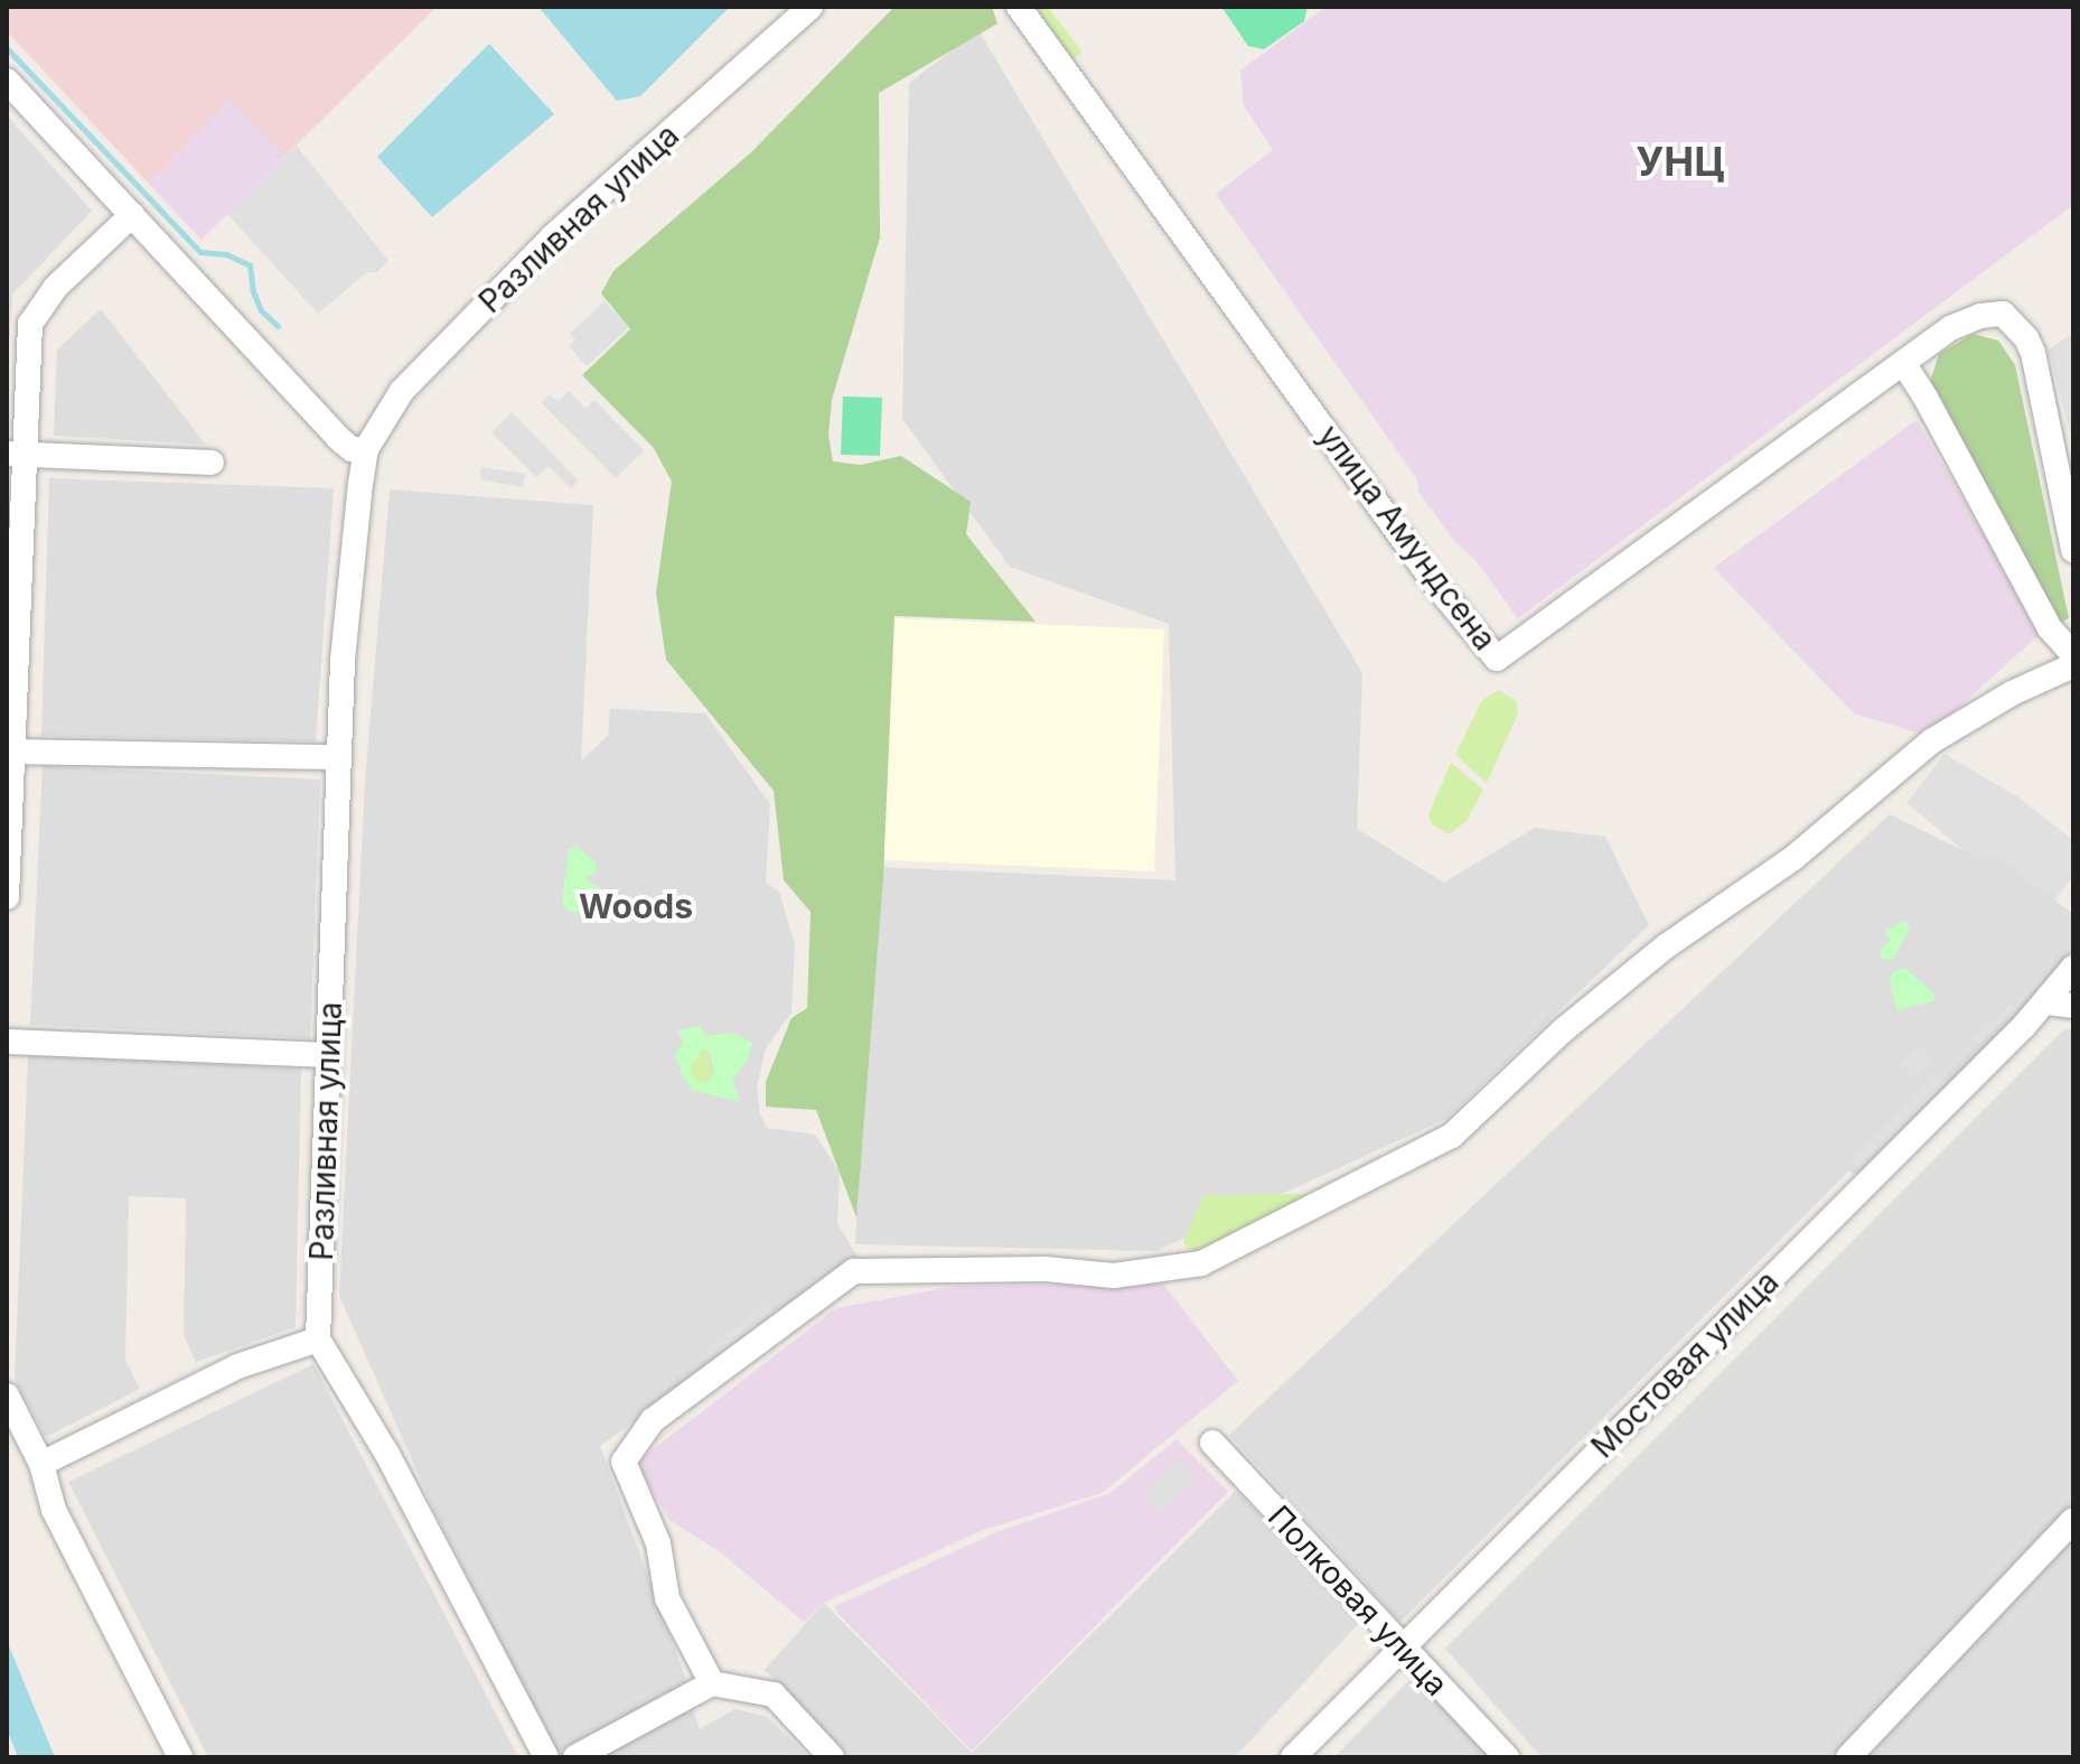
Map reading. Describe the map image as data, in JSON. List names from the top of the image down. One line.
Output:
{"streets":{"street":["Разливная улица","улица Амундсена","Мостовая улица","Полковая улица"]},"crossings":[["Мостовая улица","Полковая улица"]],"districts":["УНЦ","Woods"]}
